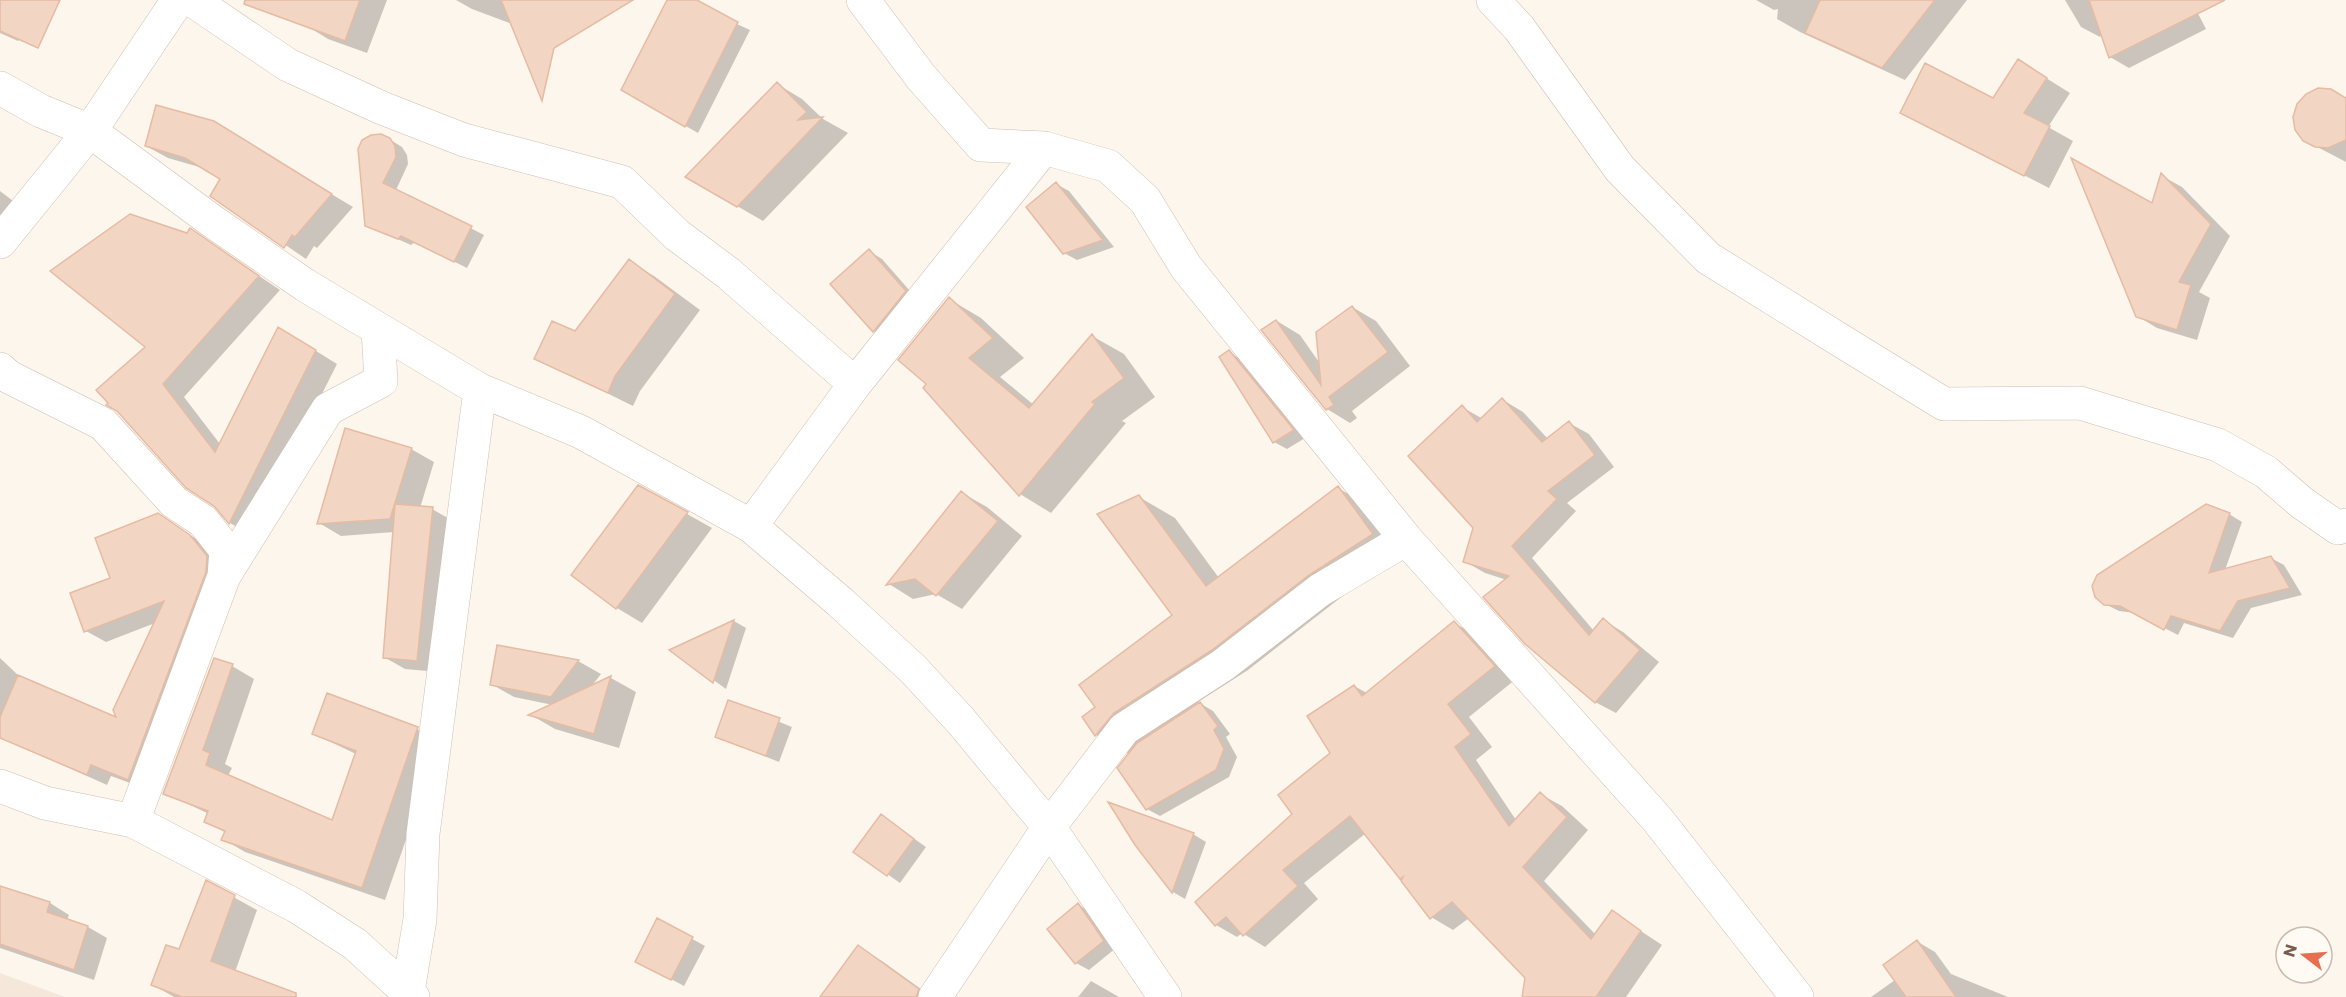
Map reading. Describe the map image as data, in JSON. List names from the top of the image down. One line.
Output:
{"north":"left"}
